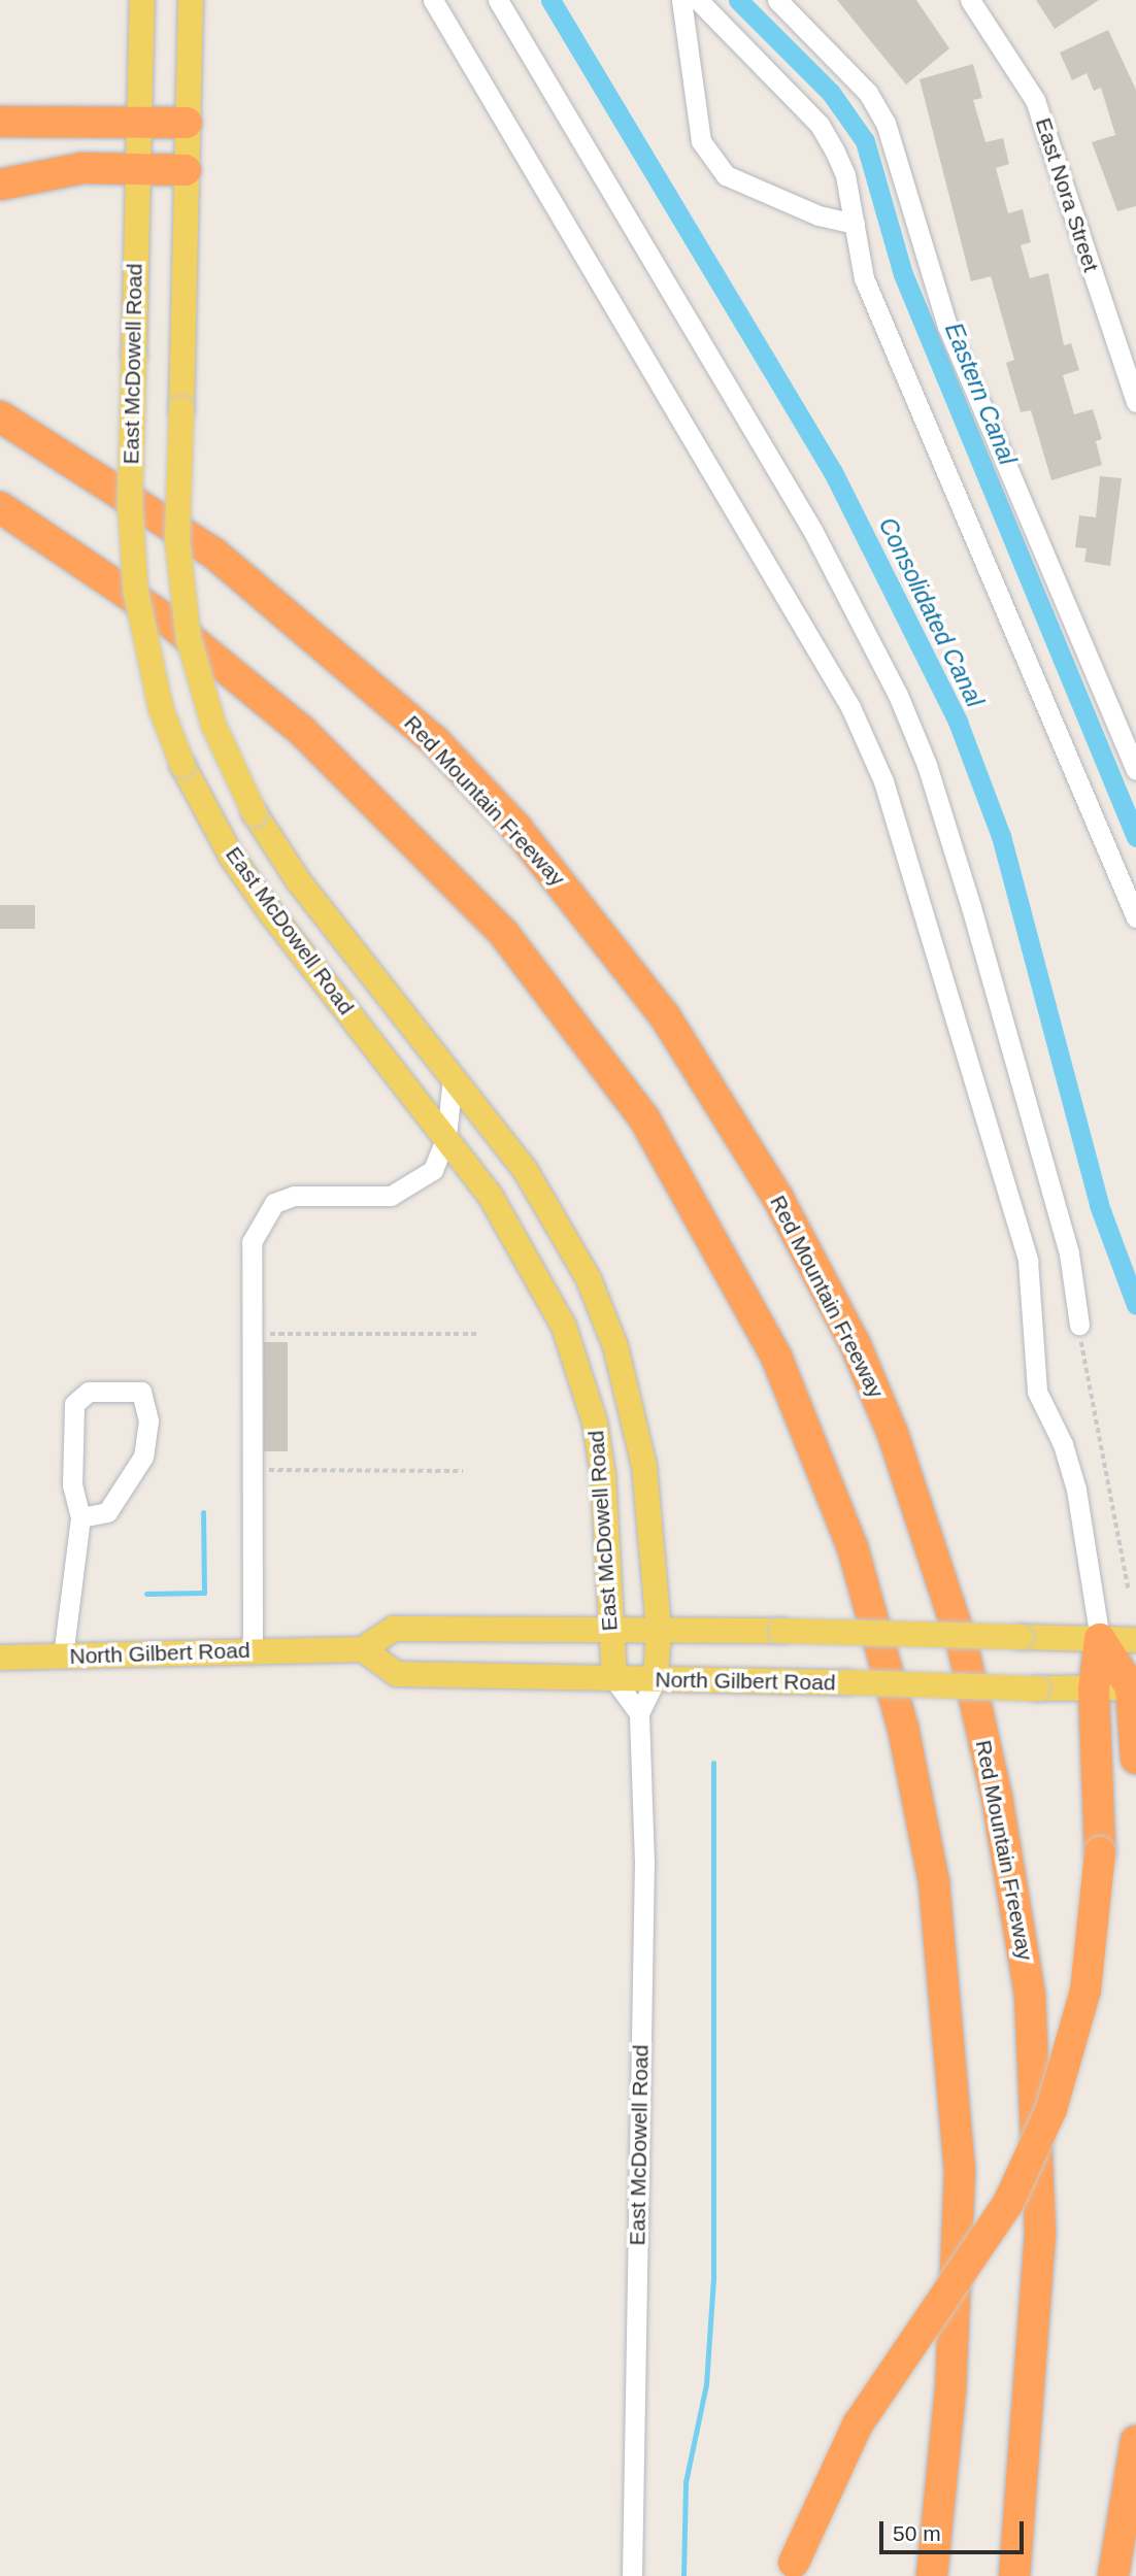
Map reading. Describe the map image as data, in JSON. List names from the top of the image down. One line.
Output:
{"streets":{"highway":["Red Mountain Freeway"],"main road":["East McDowell Road","North Gilbert Road"],"street":["East Nora Street"]},"crossings":[["East McDowell Road","North Gilbert Road"]],"water":["Eastern Canal","Consolidated Canal"],"scale_bar":"50 m"}
